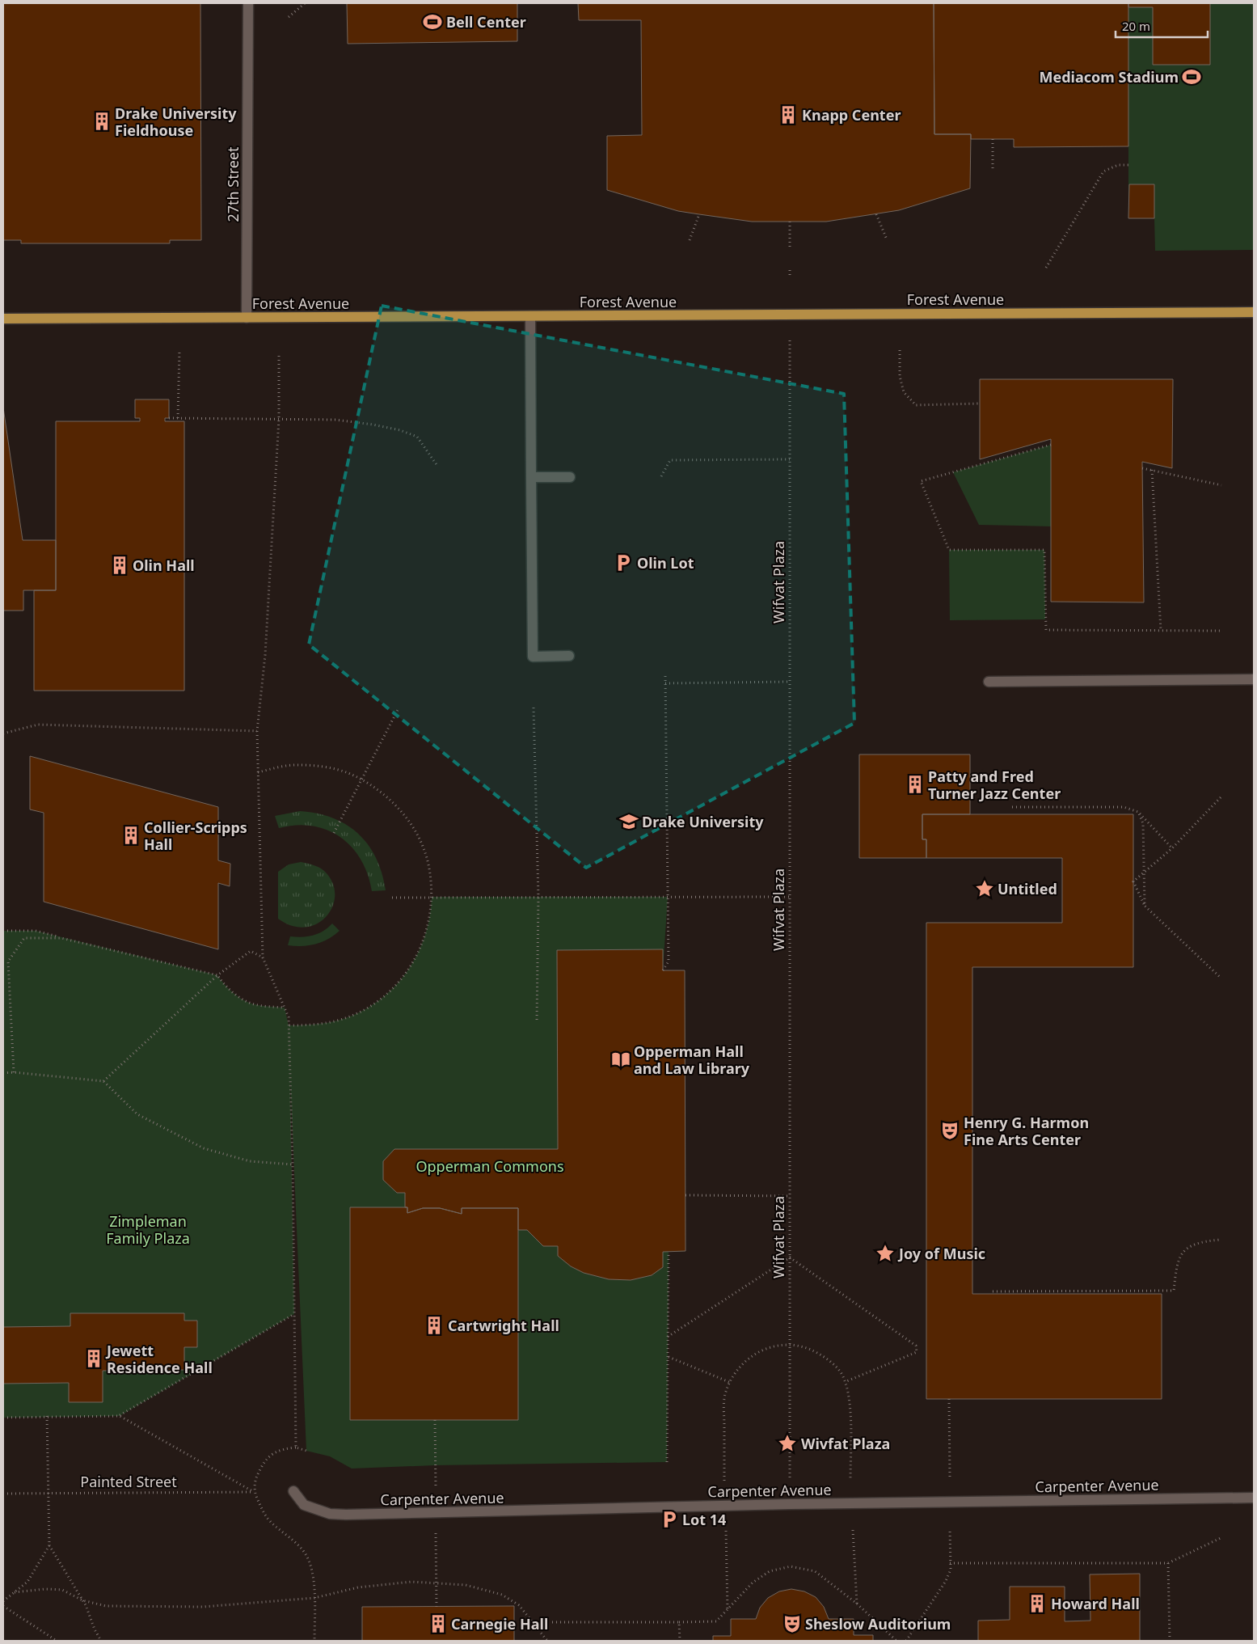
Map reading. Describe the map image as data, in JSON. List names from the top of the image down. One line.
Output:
{"streets":{"main road":["Forest Avenue"],"street":["27th Street","Carpenter Avenue"],"path":["Wifvat Plaza","Painted Street"]},"crossings":[["27th Street","Forest Avenue"]],"parks":["Opperman Commons","Zimpleman Family Plaza"],"places":{"sports":["Bell Center","Mediacom Stadium"],"building":["Knapp Center","Drake University Fieldhouse","Olin Hall","Patty and Fred Turner Jazz Center","Collier-Scripps Hall","Cartwright Hall","Jewett Residence Hall","Howard Hall","Carnegie Hall"],"parking":["Olin Lot","Lot 14"],"school or university":["Drake University"],"place":["Untitled","Joy of Music","Wivfat Plaza"],"library":["Opperman Hall and Law Library"],"theatre":["Henry G. Harmon Fine Arts Center","Sheslow Auditorium"]},"scale_bar":"20 m"}
